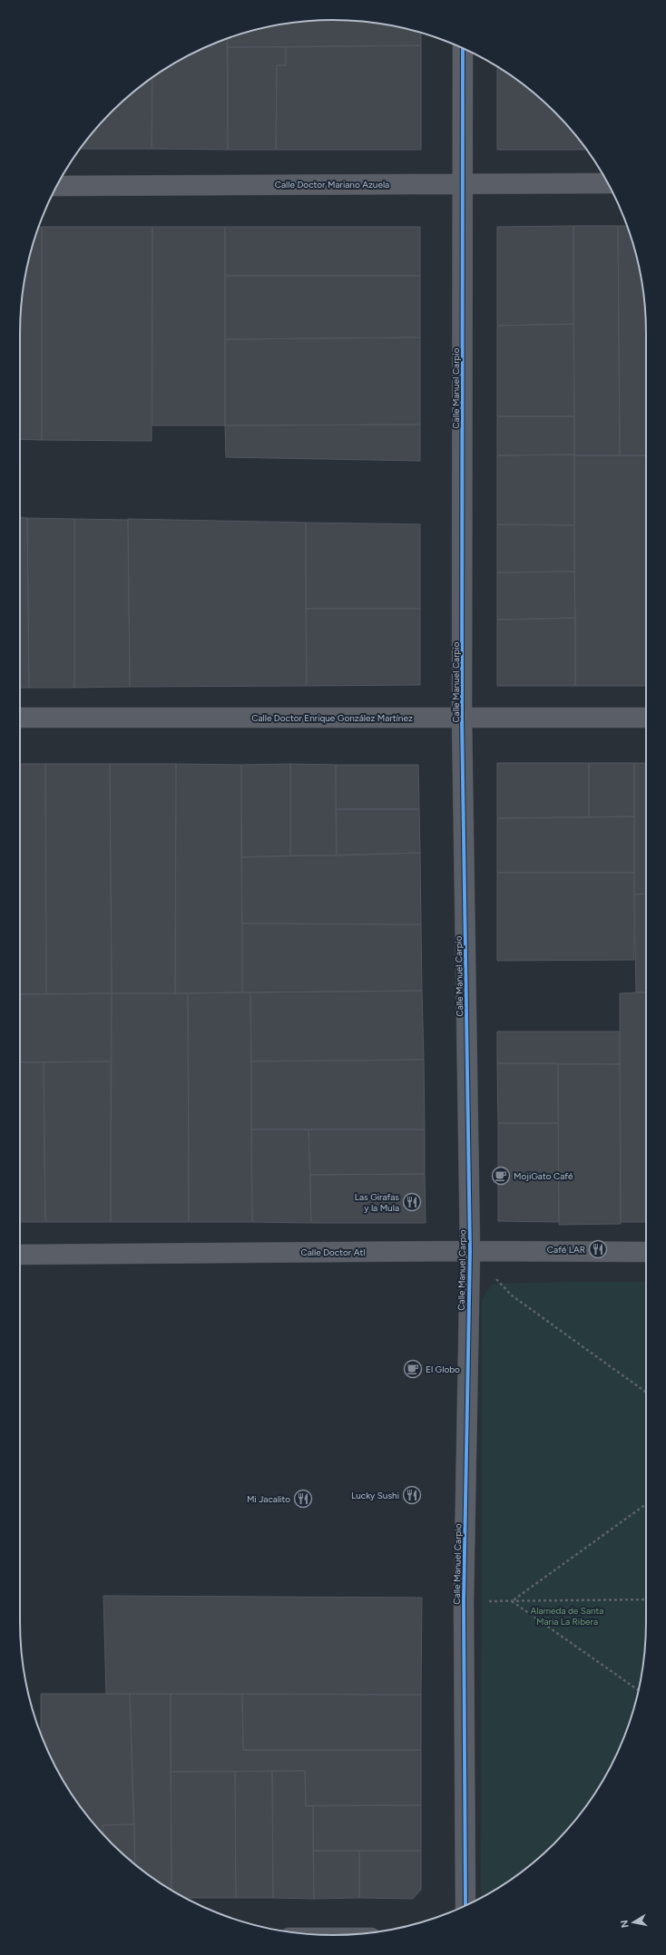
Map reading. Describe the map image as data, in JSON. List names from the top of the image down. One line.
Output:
{"streets":{"street":["Calle Doctor Mariano Azuela","Calle Manuel Carpio","Calle Doctor Enrique González Martínez","Calle Doctor Atl"]},"crossings":[["Calle Doctor Mariano Azuela","Calle Manuel Carpio"],["Calle Manuel Carpio","Calle Doctor Enrique González Martínez"],["Calle Manuel Carpio","Calle Doctor Atl"]],"parks":["Alameda de Santa Maria La Ribera"],"places":{"cafe":["MojiGato Café","El Globo"],"restaurant":["Las Girafas y la Mula","Café LAR","Lucky Sushi","Mi Jacalito"]},"north":"left"}
